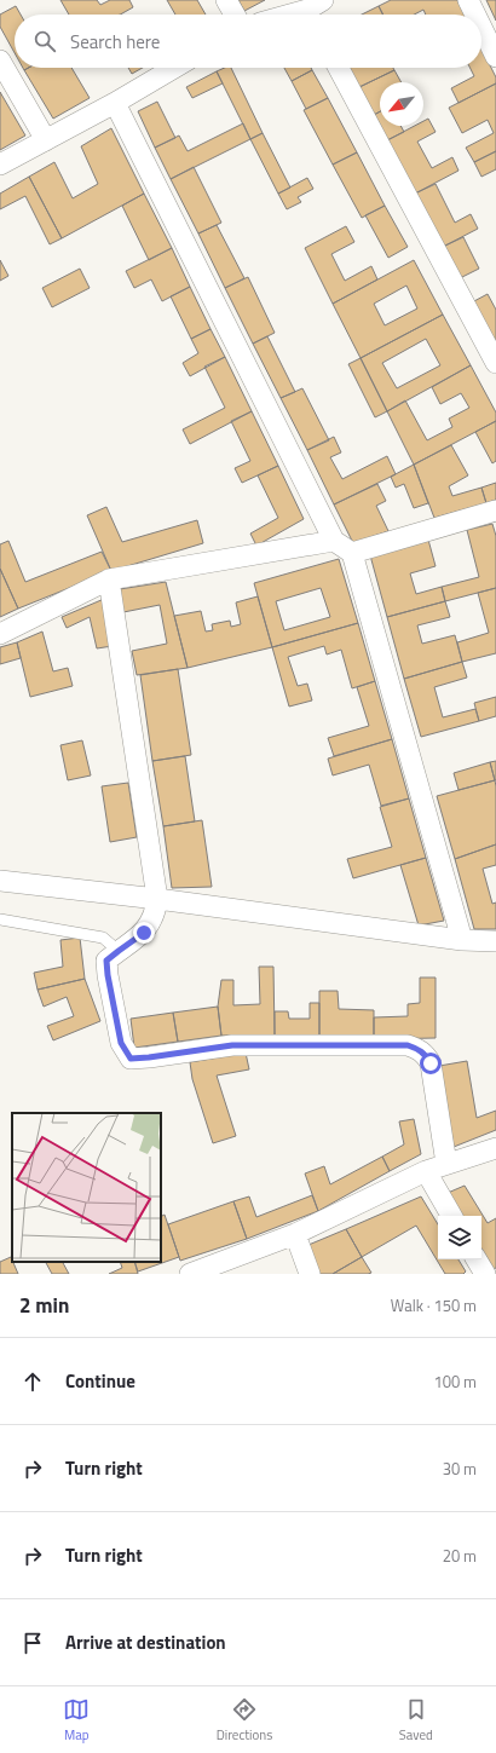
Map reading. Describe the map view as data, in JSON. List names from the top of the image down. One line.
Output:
{"north":"bottom left","page":{"search":"Search here","heading":["2 min","Walk · 150 m"],"list":[["Continue","100 m"],["Turn right","30 m"],["Turn right","20 m"],"Arrive at destination"],"nav":["Map","Directions","Saved"]}}
